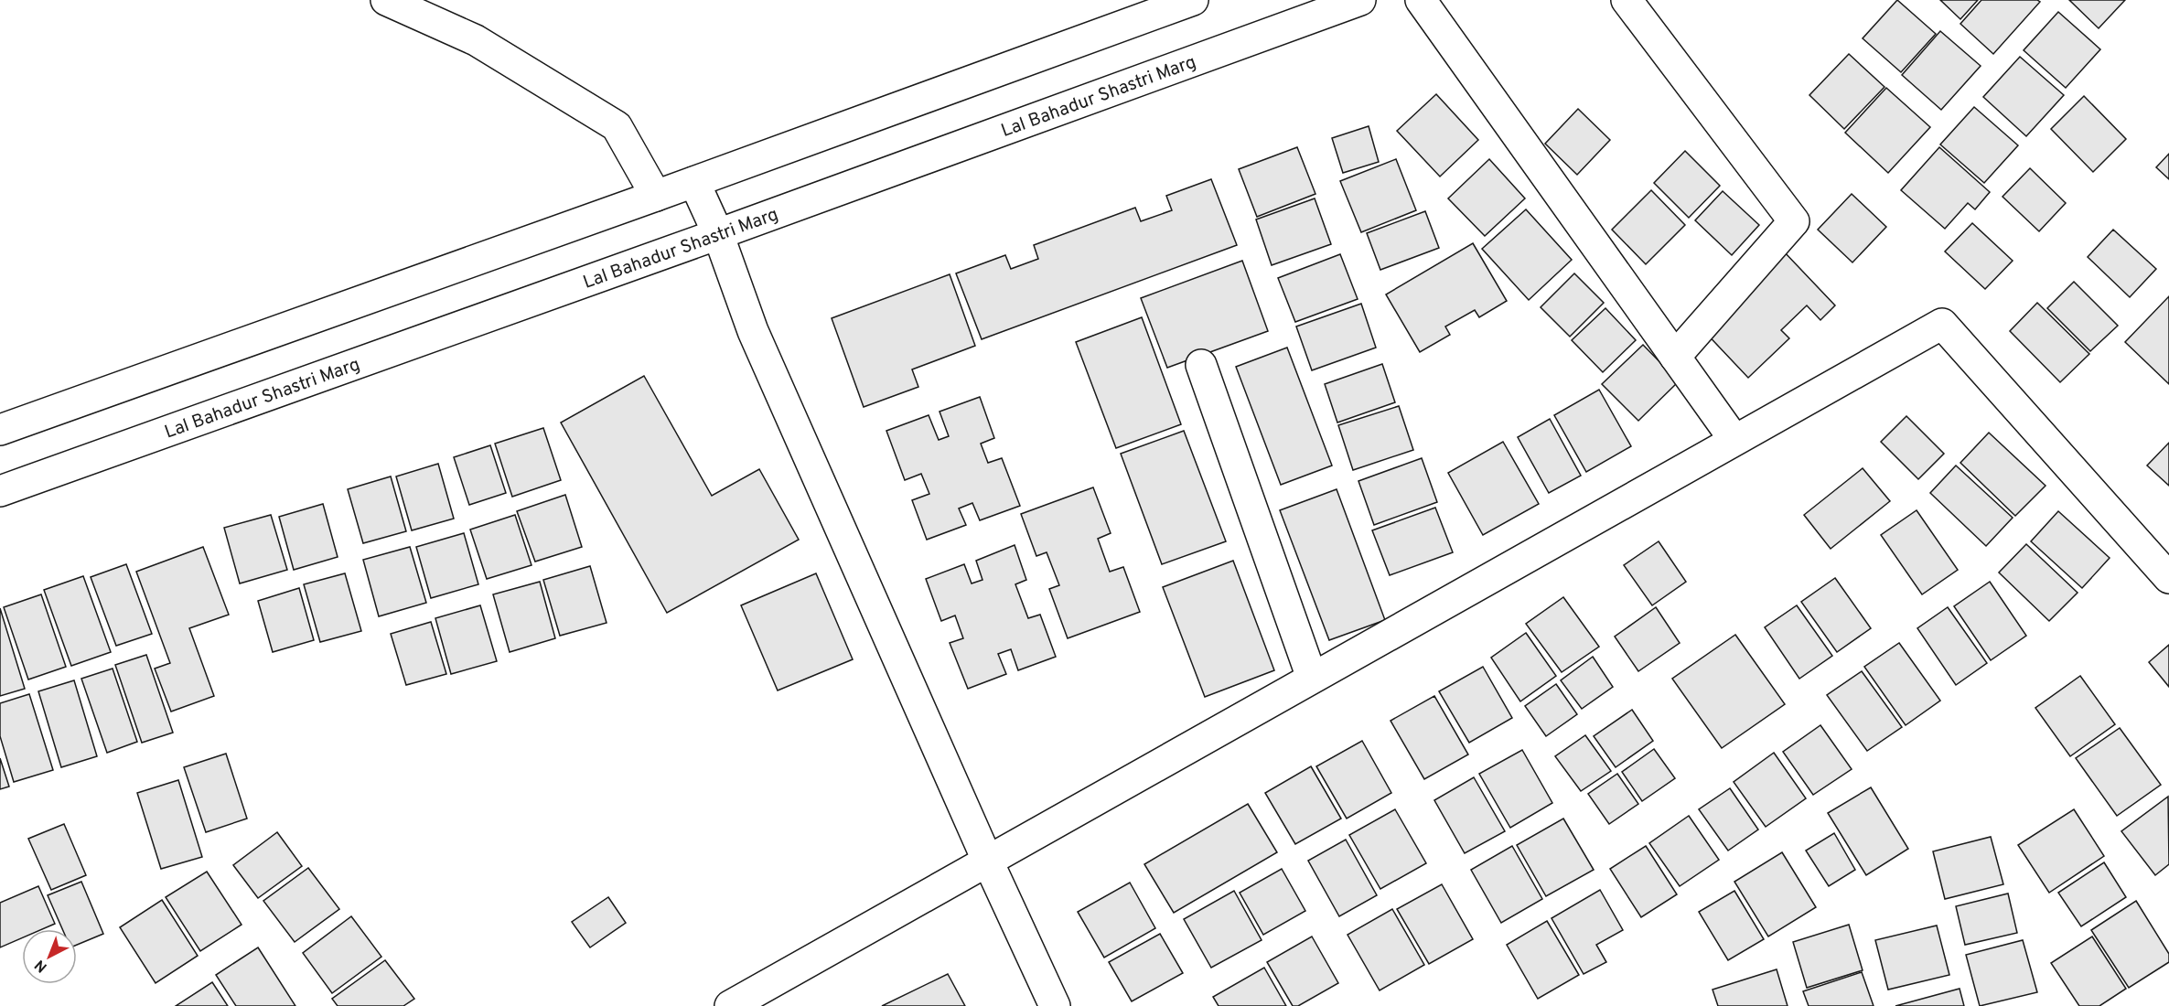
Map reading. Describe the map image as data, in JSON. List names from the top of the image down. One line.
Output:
{"streets":{"main road":["Lal Bahadur Shastri Marg"]},"north":"bottom left"}
